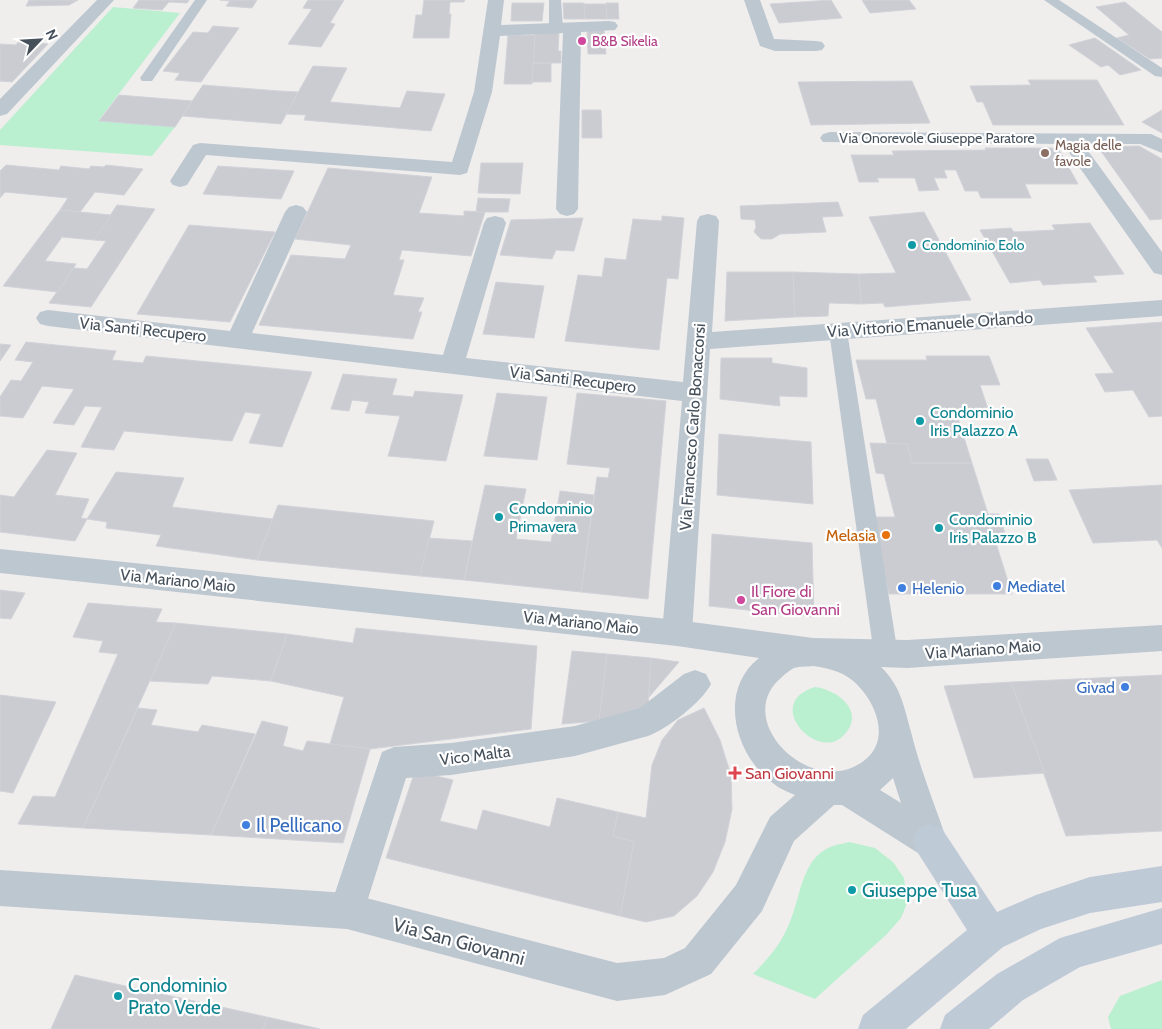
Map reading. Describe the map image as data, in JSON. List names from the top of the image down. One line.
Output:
{"streets":{"street":["Via Onorevole Giuseppe Paratore","Via Vittorio Emanuele Orlando","Via Santi Recupero","Via Francesco Carlo Bonaccorsi","Via Mariano Maio","Vico Malta","Via San Giovanni"]},"crossings":[["Via Vittorio Emanuele Orlando","Via Francesco Carlo Bonaccorsi"],["Via Santi Recupero","Via Francesco Carlo Bonaccorsi"],["Via Francesco Carlo Bonaccorsi","Via Mariano Maio"],["Via Mariano Maio","Via San Giovanni"],["Vico Malta","Via San Giovanni"]],"places":{"other":["B&B Sikelia","Magia delle favole","Condominio Eolo","Condominio Iris Palazzo A","Condominio Primavera","Condominio Iris Palazzo B","Melasia","Mediatel","Helenio","Il Fiore di San Giovanni","Givad","Il Pellicano","Giuseppe Tusa","Condominio Prato Verde"],"health":["San Giovanni"]},"north":"top right"}
